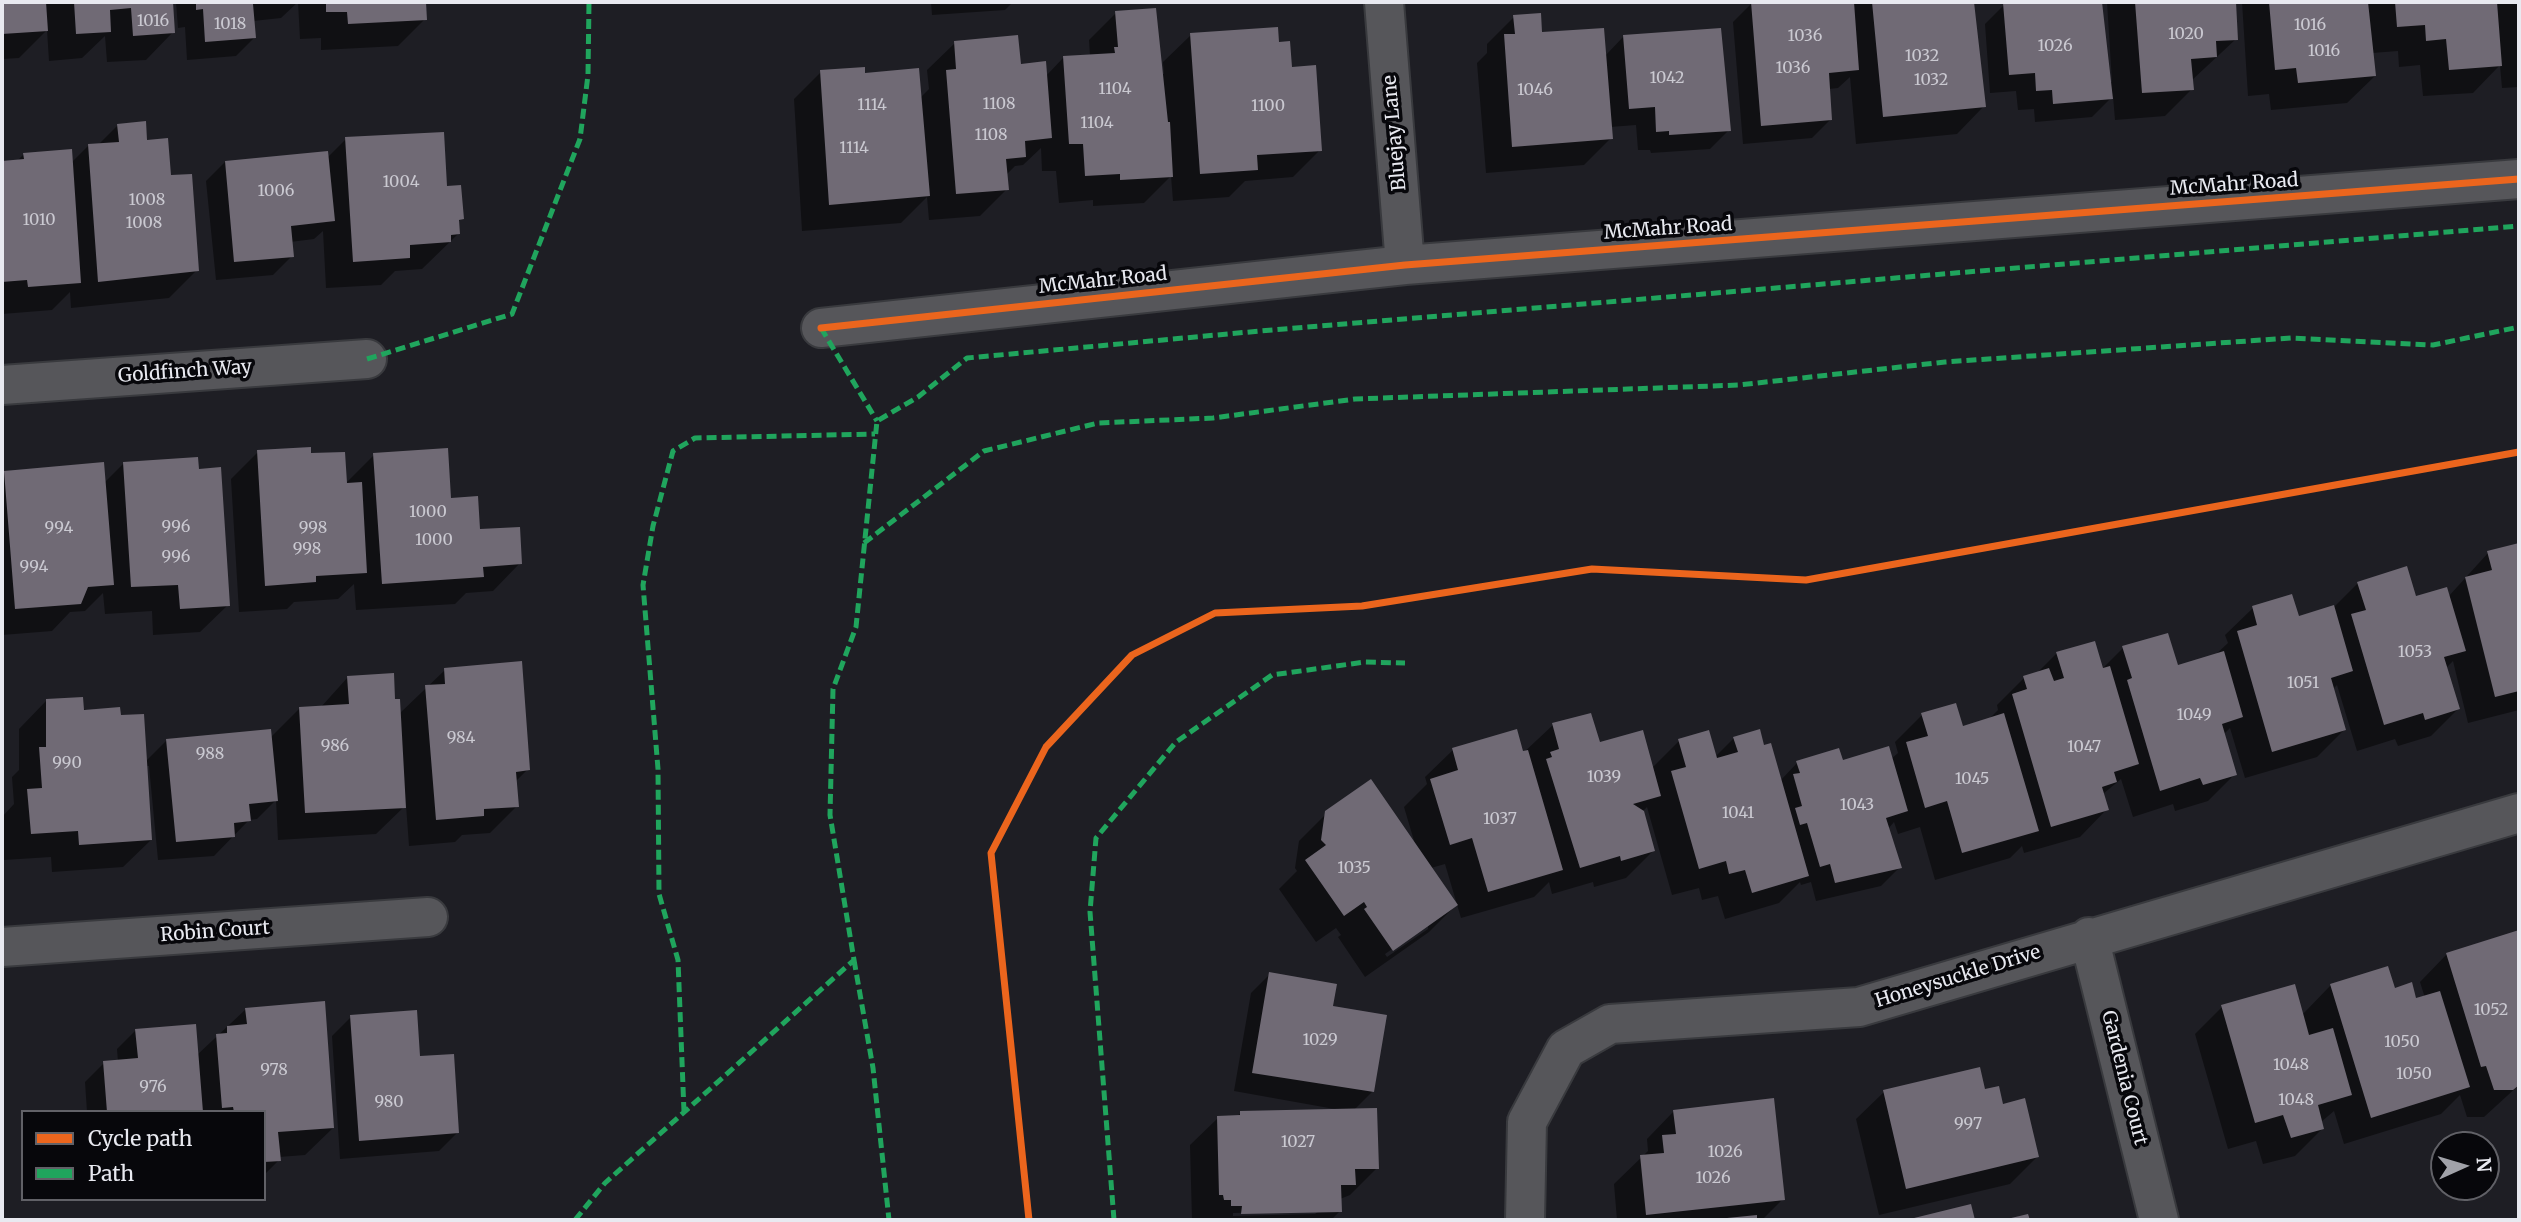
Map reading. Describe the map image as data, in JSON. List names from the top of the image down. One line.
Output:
{"streets":{"street":["Bluejay Lane","McMahr Road","Goldfinch Way","Robin Court","Honeysuckle Drive","Gardenia Court"]},"crossings":[["Bluejay Lane","McMahr Road"],["Honeysuckle Drive","Gardenia Court"]],"house_numbers":["1016","1018","1016","1020","1036","1026","1016","1032","1036","1042","1032","1104","1046","1108","1114","1100","1104","1108","1114","1004","1006","1008","1010","1008","1000","996","994","998","1000","998","996","994","1053","1051","1049","984","986","1047","988","990","1039","1045","1043","1041","1037","1035","1052","1029","1050","1048","978","1050","976","1048","980","997","1027","1026","1026"],"legend":["Cycle path","Path"],"north":"right"}
